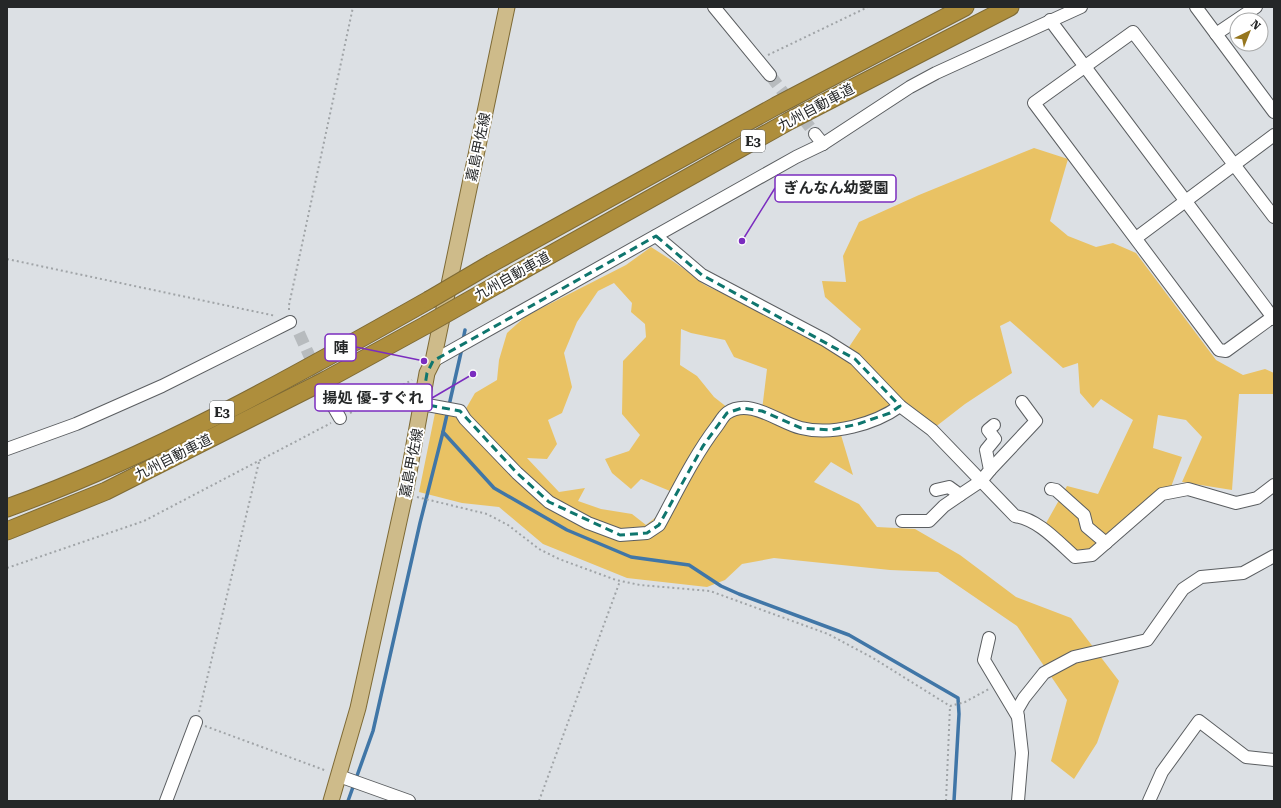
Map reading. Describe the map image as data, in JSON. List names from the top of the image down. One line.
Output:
{"streets":{"highway":["九州自動車道","E3"],"main road":["嘉島甲佐線"]},"places":["ぎんなん幼愛園","陣","揚処 優-すぐれ"],"north":"top right"}
